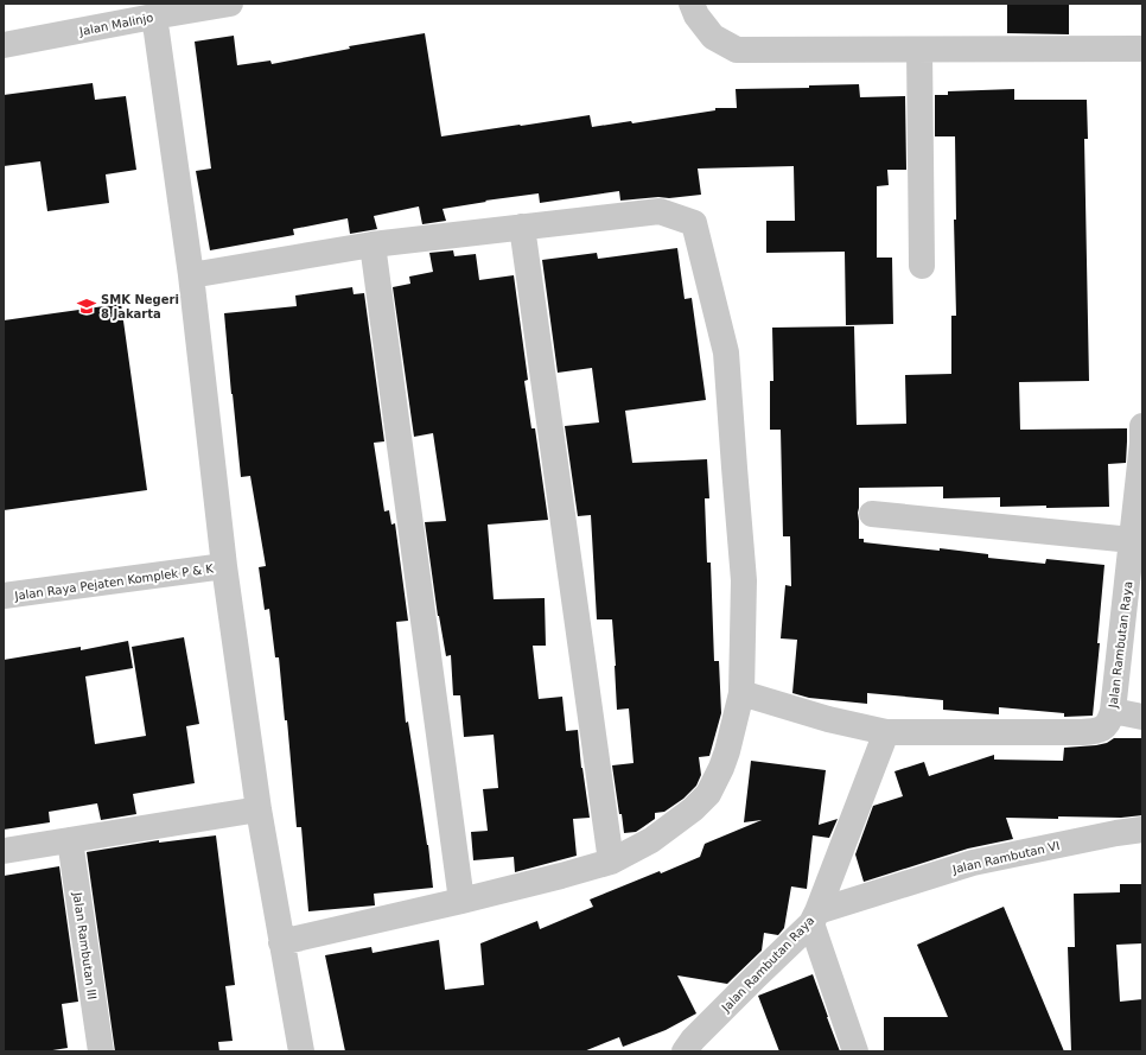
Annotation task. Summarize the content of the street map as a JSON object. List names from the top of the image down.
{
  "streets": {
    "street": [
      "Jalan Malinjo",
      "Jalan Raya Pejaten Komplek P & K",
      "Jalan Rambutan Raya",
      "Jalan Rambutan VI",
      "Jalan Rambutan III"
    ]
  },
  "crossings": [
    ["Jalan Rambutan Raya", "Jalan Rambutan VI"]
  ],
  "places": {
    "school or university": ["SMK Negeri 8 Jakarta"]
  }
}
